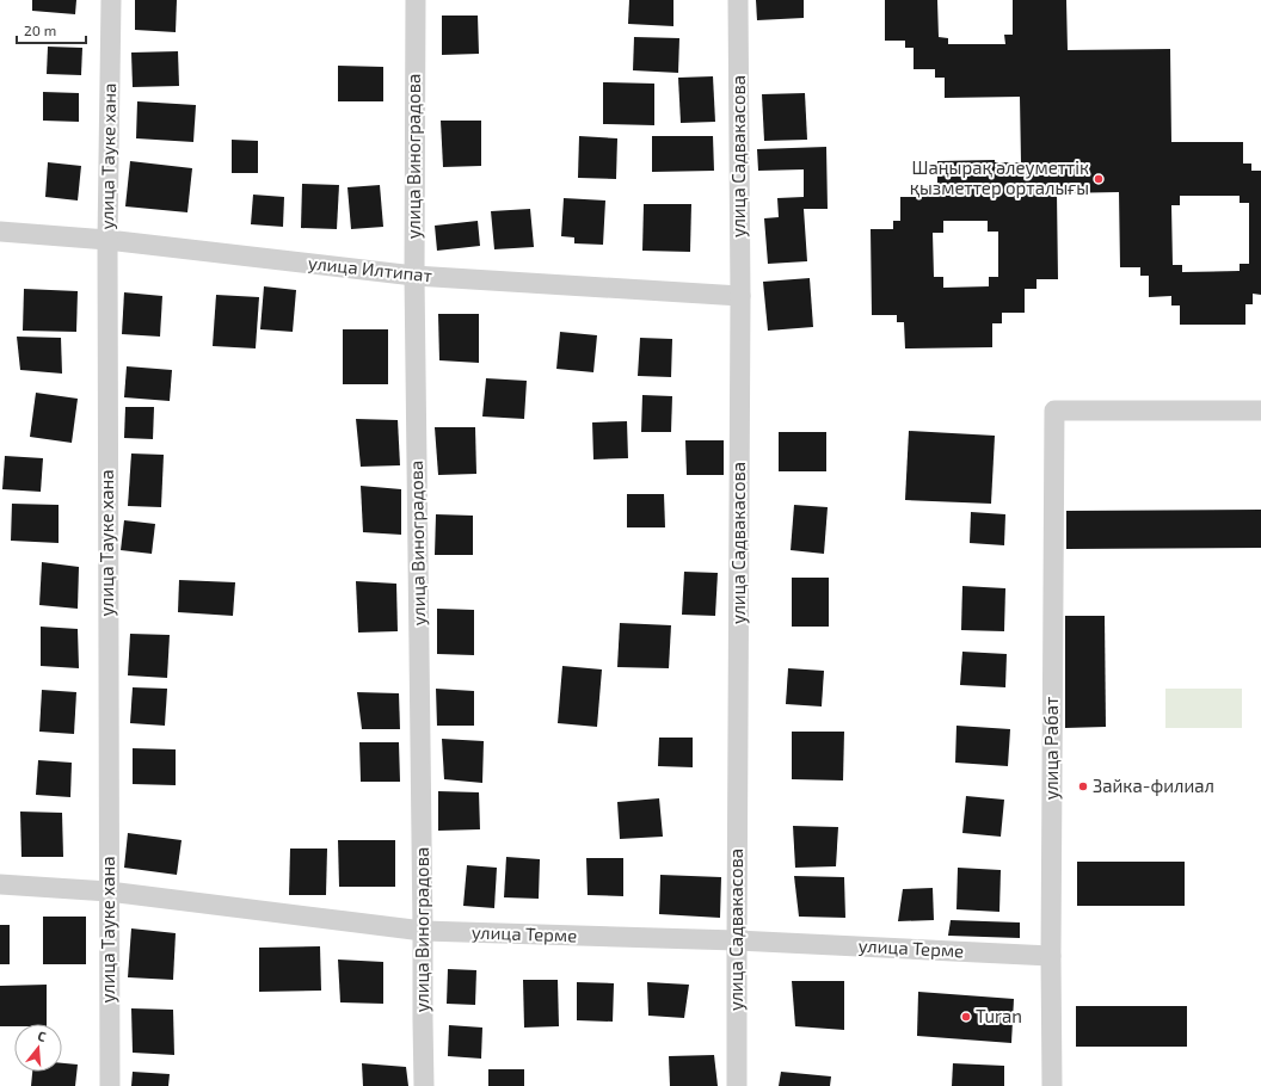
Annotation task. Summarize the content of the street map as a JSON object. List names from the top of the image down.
{
  "streets": {
    "street": [
      "улица Тауке хана",
      "улица Виноградова",
      "улица Садвакасова",
      "улица Илтипат",
      "улица Рабат",
      "улица Терме"
    ]
  },
  "crossings": [
    ["улица Тауке хана", "улица Илтипат"],
    ["улица Тауке хана", "улица Терме"],
    ["улица Виноградова", "улица Илтипат"],
    ["улица Виноградова", "улица Терме"],
    ["улица Садвакасова", "улица Илтипат"],
    ["улица Садвакасова", "улица Терме"],
    ["улица Рабат", "улица Терме"]
  ],
  "places": ["Шаңырақ әлеуметтік қызметтер орталығы", "Зайка-филиал", "Turan"],
  "scale_bar": "20 m",
  "north": "top"
}
